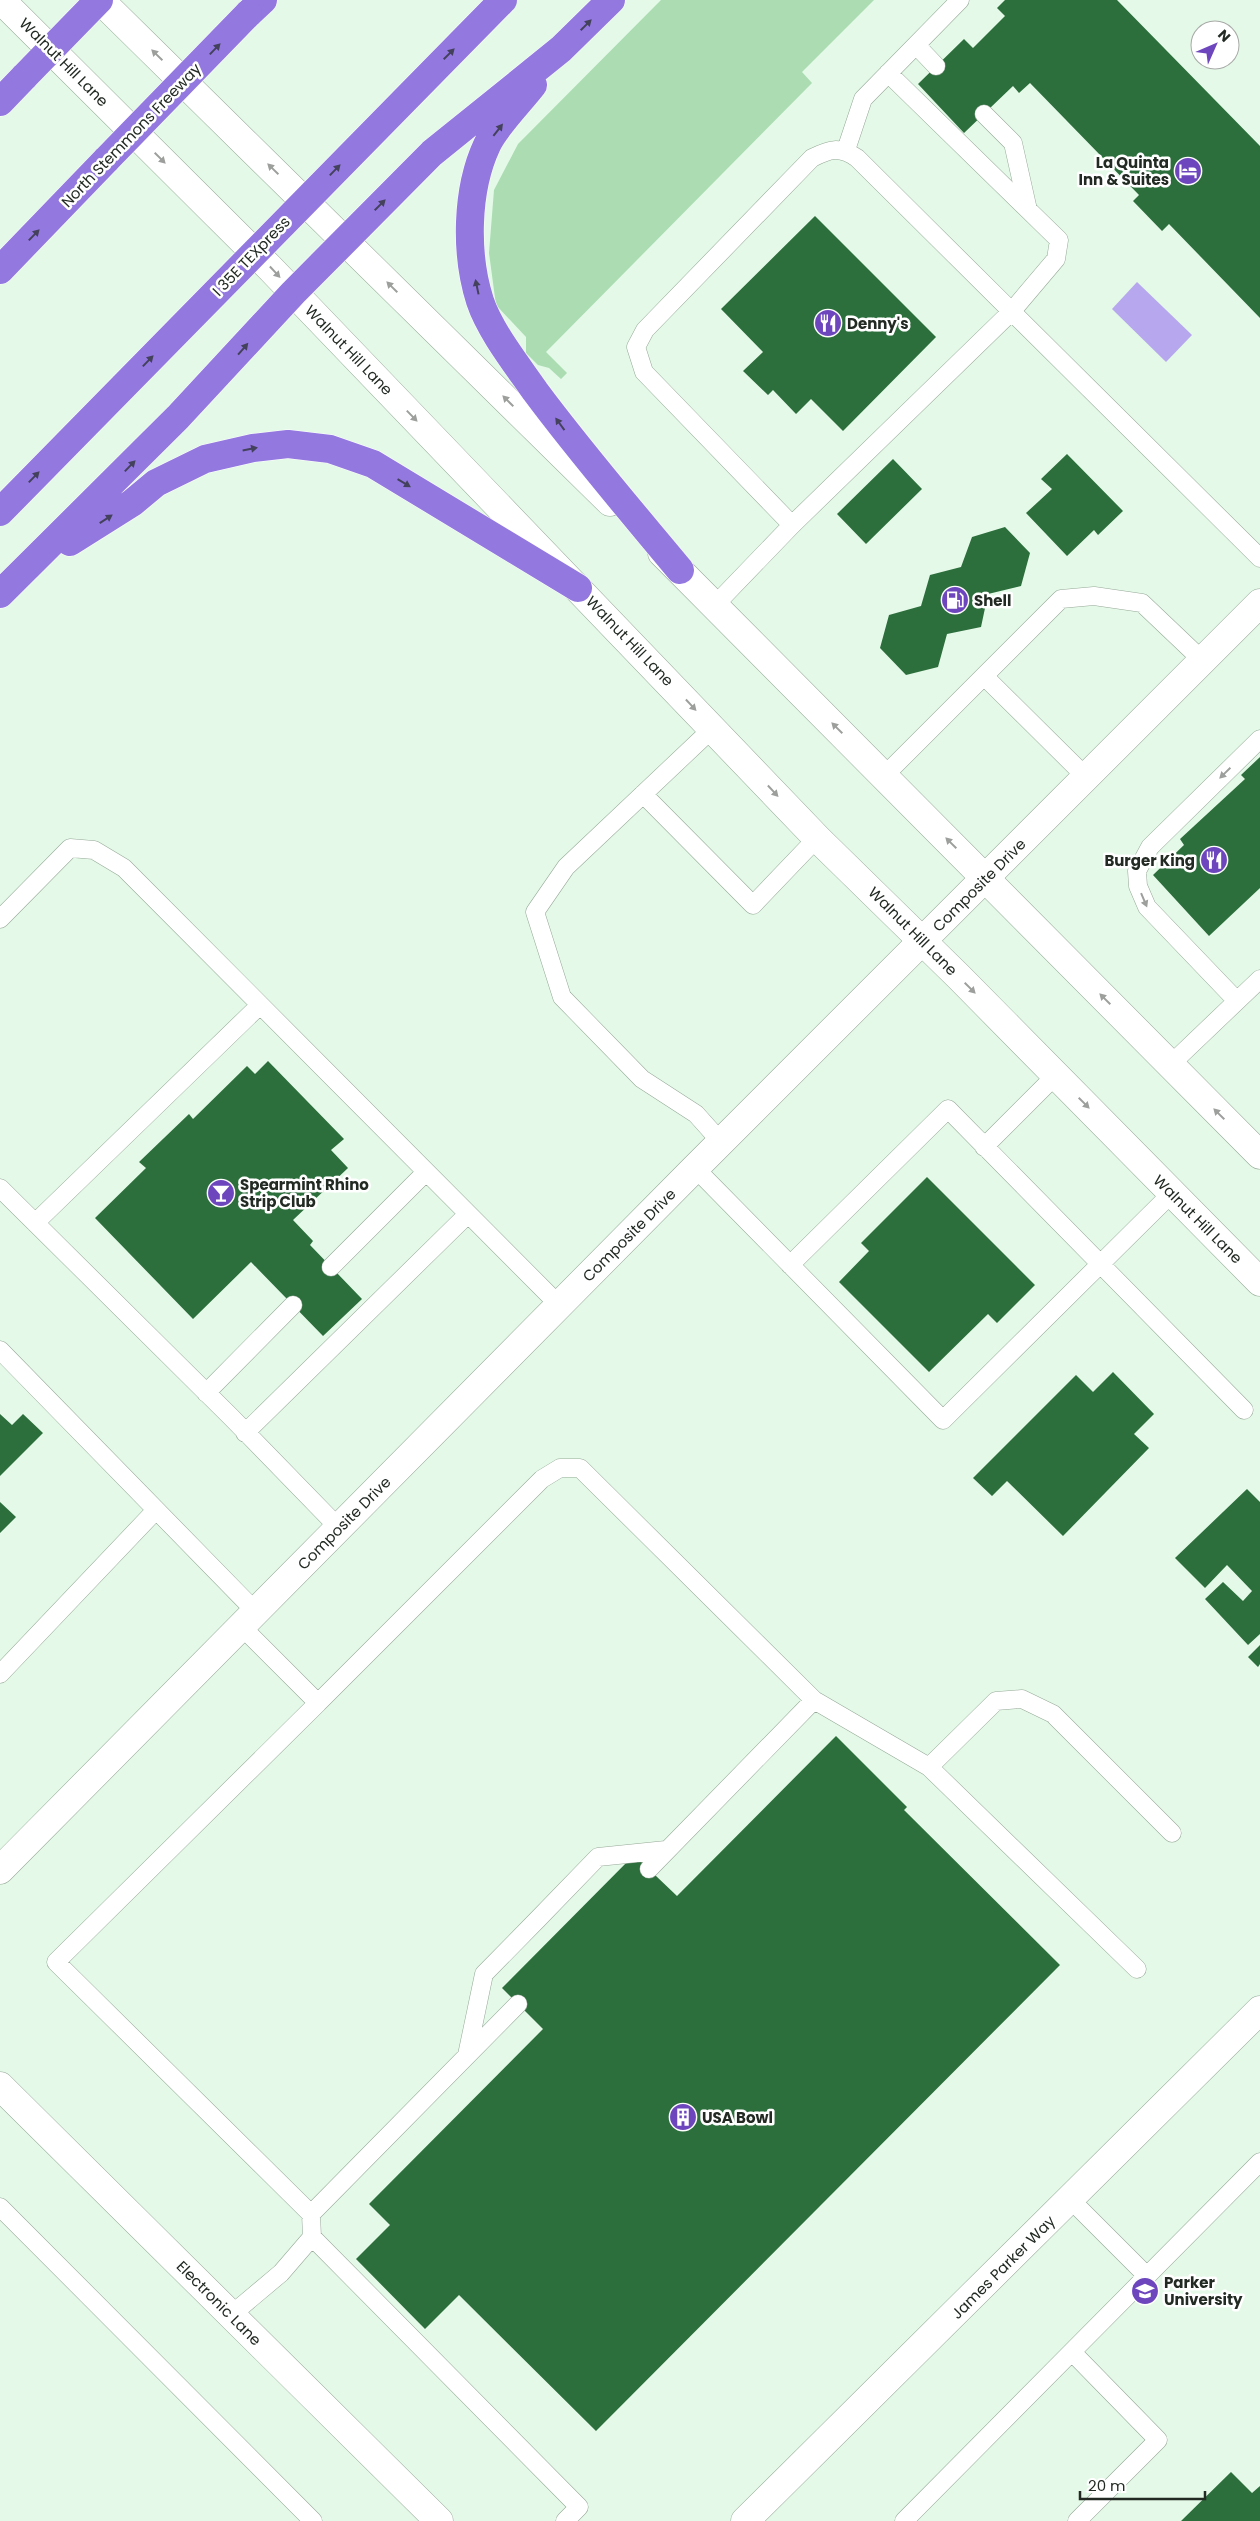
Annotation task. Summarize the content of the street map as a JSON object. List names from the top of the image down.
{
  "streets": {
    "highway": ["North Stemmons Freeway", "I 35E TEXpress"],
    "main road": [
      "Walnut Hill Lane",
      "Composite Drive",
      "James Parker Way",
      "Electronic Lane"
    ]
  },
  "crossings": [
    ["Walnut Hill Lane", "Composite Drive"]
  ],
  "places": {
    "hotel": ["La Quinta Inn & Suites"],
    "restaurant": ["Denny's", "Burger King"],
    "fuel station": ["Shell"],
    "bar": ["Spearmint Rhino Strip Club"],
    "building": ["USA Bowl"],
    "school or university": ["Parker University"]
  },
  "scale_bar": "20 m",
  "north": "top right"
}
